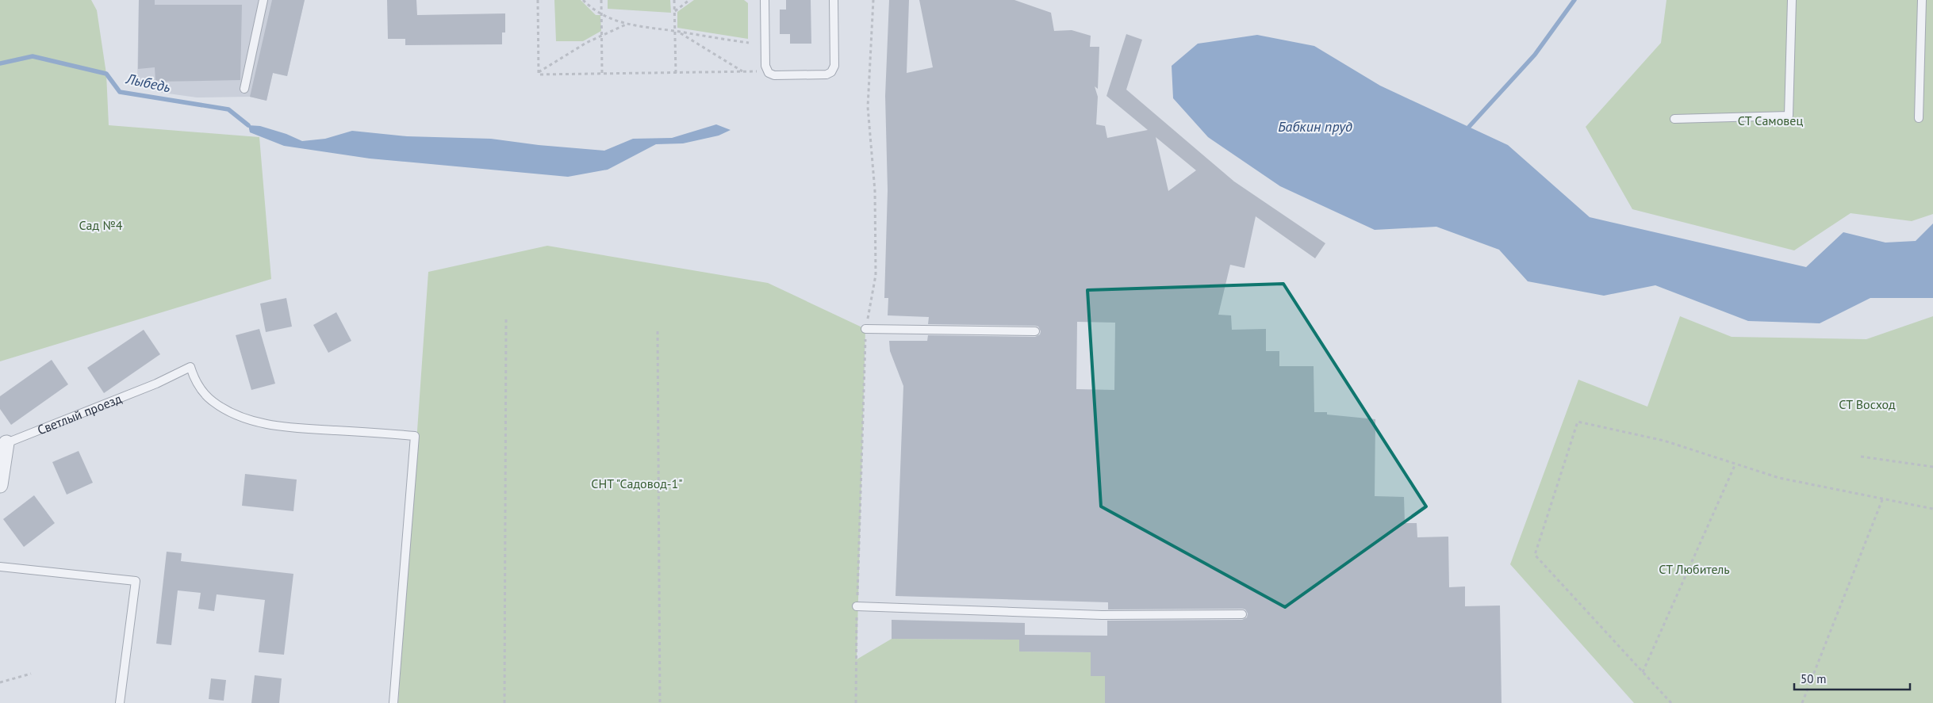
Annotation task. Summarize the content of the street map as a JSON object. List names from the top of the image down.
{
  "streets": {
    "street": ["Светлый проезд"]
  },
  "water": ["Лыбедь", "Бабкин пруд"],
  "parks": [
    "СТ Самовец",
    "Сад №4",
    "СТ Восход",
    "СНТ \"Садовод-1\"",
    "СТ Любитель"
  ],
  "scale_bar": "50 m"
}
